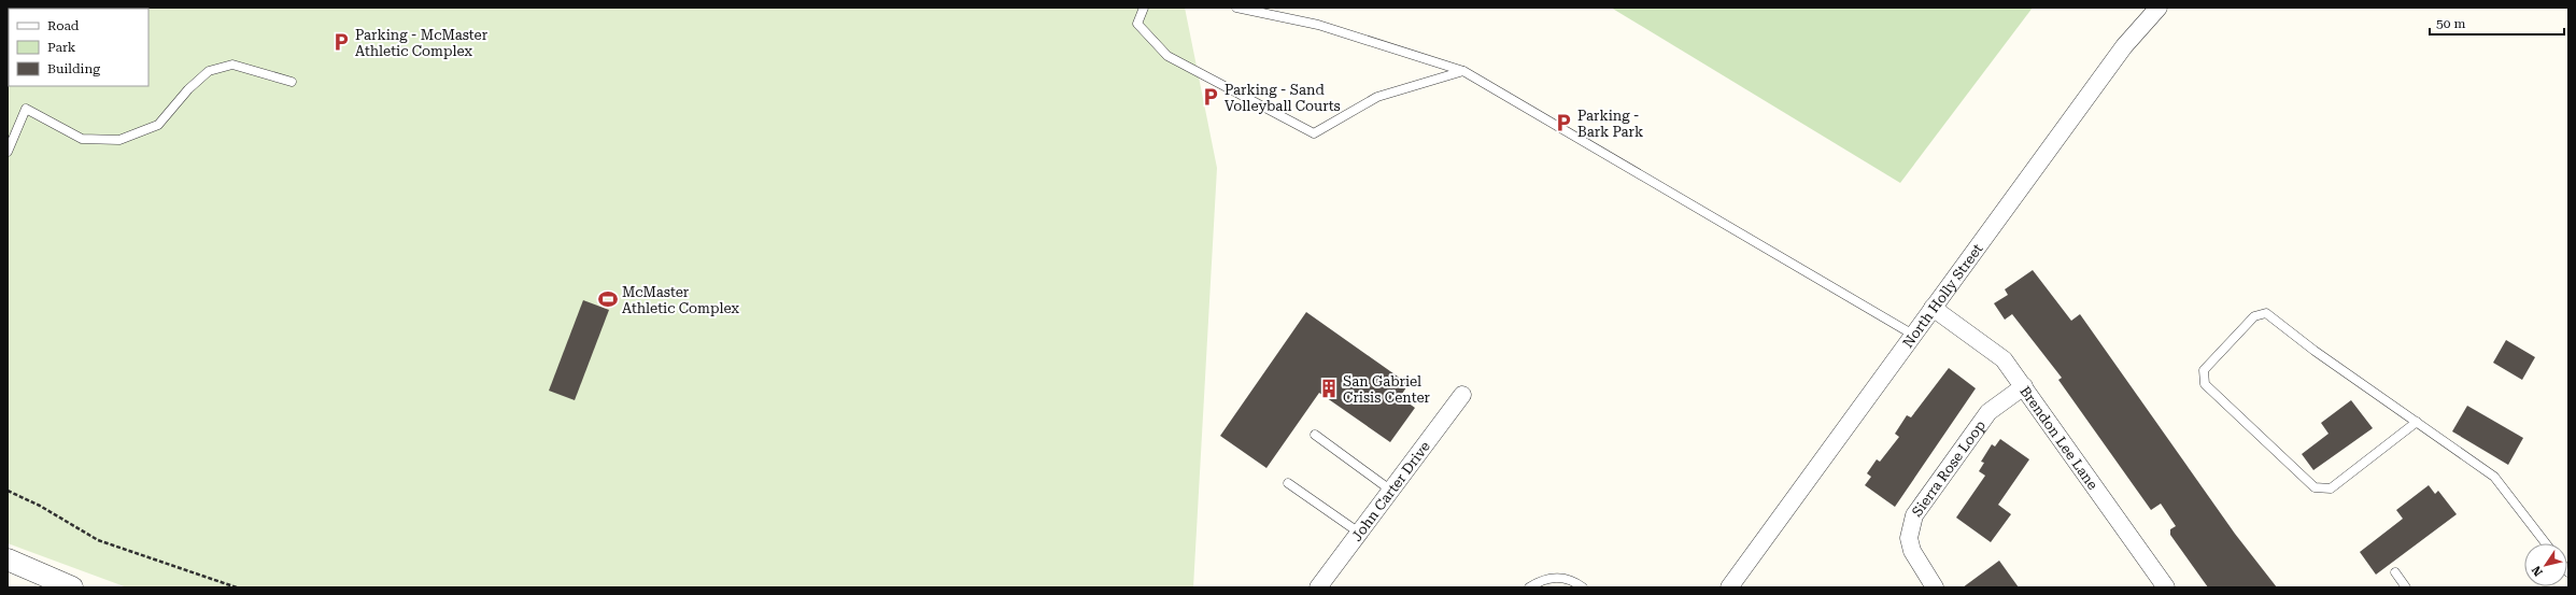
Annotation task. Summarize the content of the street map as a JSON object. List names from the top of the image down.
{
  "streets": {
    "street": [
      "North Holly Street",
      "Brendon Lee Lane",
      "Sierra Rose Loop",
      "John Carter Drive"
    ]
  },
  "crossings": [
    ["North Holly Street", "Brendon Lee Lane"],
    ["Brendon Lee Lane", "Sierra Rose Loop"]
  ],
  "places": {
    "parking": ["Parking - McMaster Athletic Complex", "Parking - Sand Volleyball Courts", "Parking - Bark Park"],
    "sports": ["McMaster Athletic Complex"],
    "building": ["San Gabriel Crisis Center"]
  },
  "legend": ["Road", "Park", "Building"],
  "scale_bar": "50 m",
  "north": "bottom left"
}
